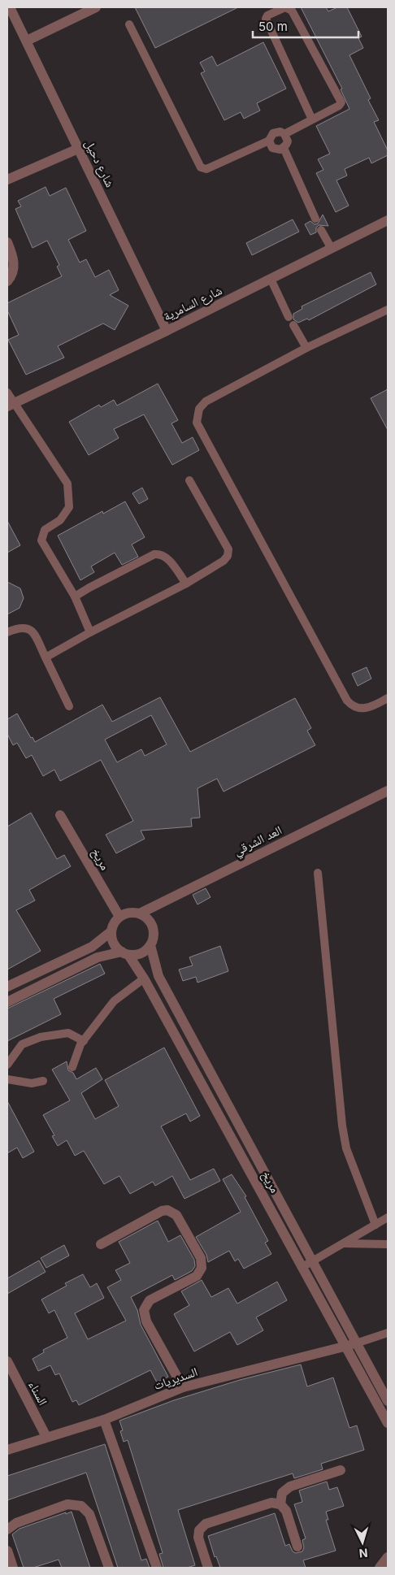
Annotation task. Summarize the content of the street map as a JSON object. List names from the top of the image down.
{
  "streets": {
    "street": [
      "شارع دحيل",
      "شارع السامرية",
      "العد الشرقي",
      "مريخ",
      "السديريات",
      "السناء"
    ]
  },
  "crossings": [
    ["شارع دحيل", "شارع السامرية"],
    ["العد الشرقي", "مريخ"],
    ["مريخ", "السديريات"],
    ["السديريات", "السناء"]
  ],
  "scale_bar": "50 m",
  "north": "bottom"
}
